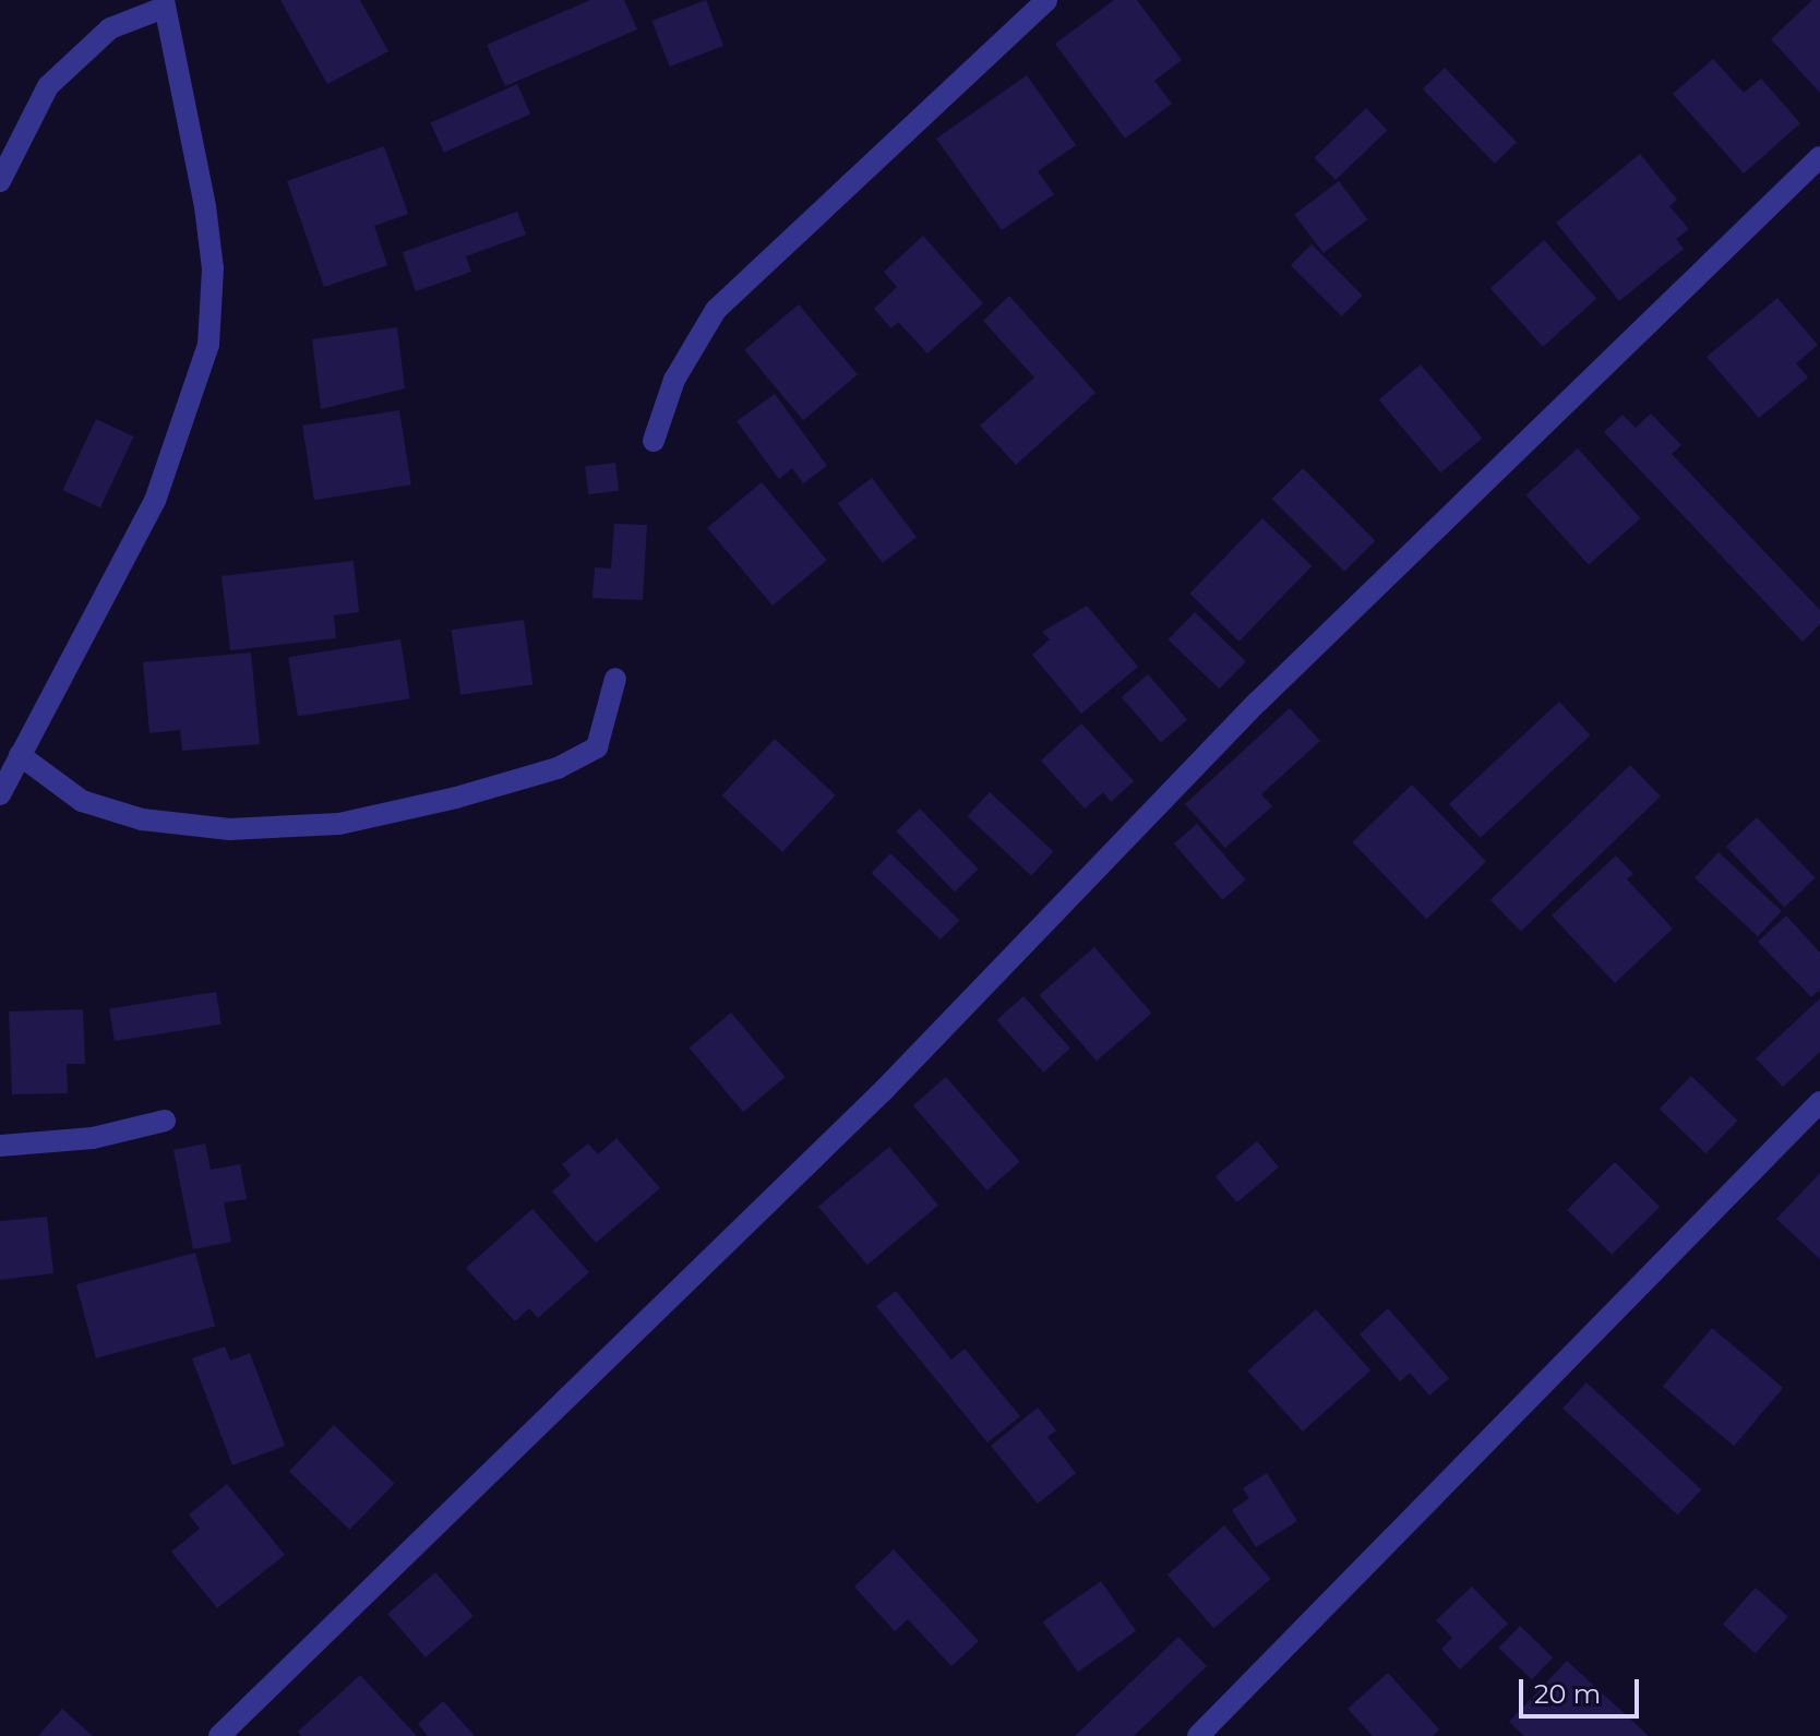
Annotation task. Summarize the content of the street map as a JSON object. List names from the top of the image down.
{
  "scale_bar": "20 m"
}
